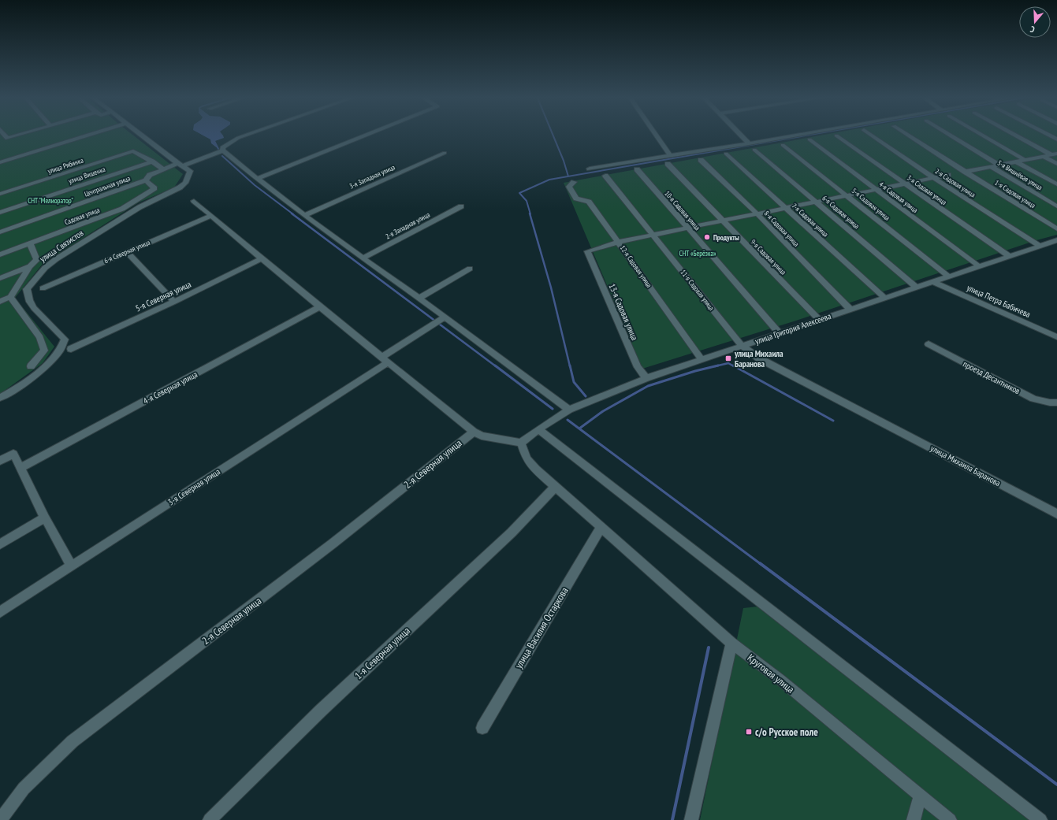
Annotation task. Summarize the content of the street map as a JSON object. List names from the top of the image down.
{
  "streets": {
    "street": [
      "улица Рябинка",
      "улица Вишенка",
      "5-я Вишнёвая улица",
      "3-я Западная улица",
      "2-я Садовая улица",
      "Центральная улица",
      "3-я Садовая улица",
      "1-я Садовая улица",
      "4-я Садовая улица",
      "5-я Садовая улица",
      "10-я Садовая улица",
      "6-я Садовая улица",
      "Садовая улица",
      "7-я Садовая улица",
      "2-я Западная улица",
      "8-я Садовая улица",
      "улица Связистов",
      "6-я Северная улица",
      "9-я Садовая улица",
      "12-я Садовая улица",
      "11-я Садовая улица",
      "5-я Северная улица",
      "улица Петра Бабичева",
      "13-я Садовая улица",
      "улица Григория Алексеева",
      "проезд Десантников",
      "4-я Северная улица",
      "2-я Северная улица",
      "улица Михаила Баранова",
      "3-я Северная улица",
      "улица Василия Остаркова",
      "1-я Северная улица",
      "Круговая улица"
    ]
  },
  "crossings": [
    ["улица Рябинка", "улица Вишенка"],
    ["2-я Садовая улица", "улица Григория Алексеева"],
    ["Центральная улица", "Садовая улица"],
    ["3-я Садовая улица", "улица Григория Алексеева"],
    ["4-я Садовая улица", "улица Григория Алексеева"],
    ["5-я Садовая улица", "улица Григория Алексеева"],
    ["10-я Садовая улица", "улица Григория Алексеева"],
    ["6-я Садовая улица", "улица Григория Алексеева"],
    ["7-я Садовая улица", "улица Григория Алексеева"],
    ["8-я Садовая улица", "улица Григория Алексеева"],
    ["9-я Садовая улица", "улица Григория Алексеева"],
    ["12-я Садовая улица", "13-я Садовая улица"],
    ["12-я Садовая улица", "улица Григория Алексеева"],
    ["11-я Садовая улица", "улица Григория Алексеева"],
    ["11-я Садовая улица", "улица Михаила Баранова"],
    ["улица Петра Бабичева", "улица Григория Алексеева"],
    ["13-я Садовая улица", "улица Григория Алексеева"],
    ["улица Григория Алексеева", "улица Михаила Баранова"],
    ["улица Григория Алексеева", "Круговая улица"],
    ["улица Василия Остаркова", "Круговая улица"],
    ["1-я Северная улица", "Круговая улица"]
  ],
  "parks": ["СНТ \"Мелиоратор\"", "СНТ «Берёзка»"],
  "places": {
    "other": ["Продукты"],
    "transit": ["улица Михаила Баранова", "с/о Русское поле"]
  },
  "north": "bottom"
}
